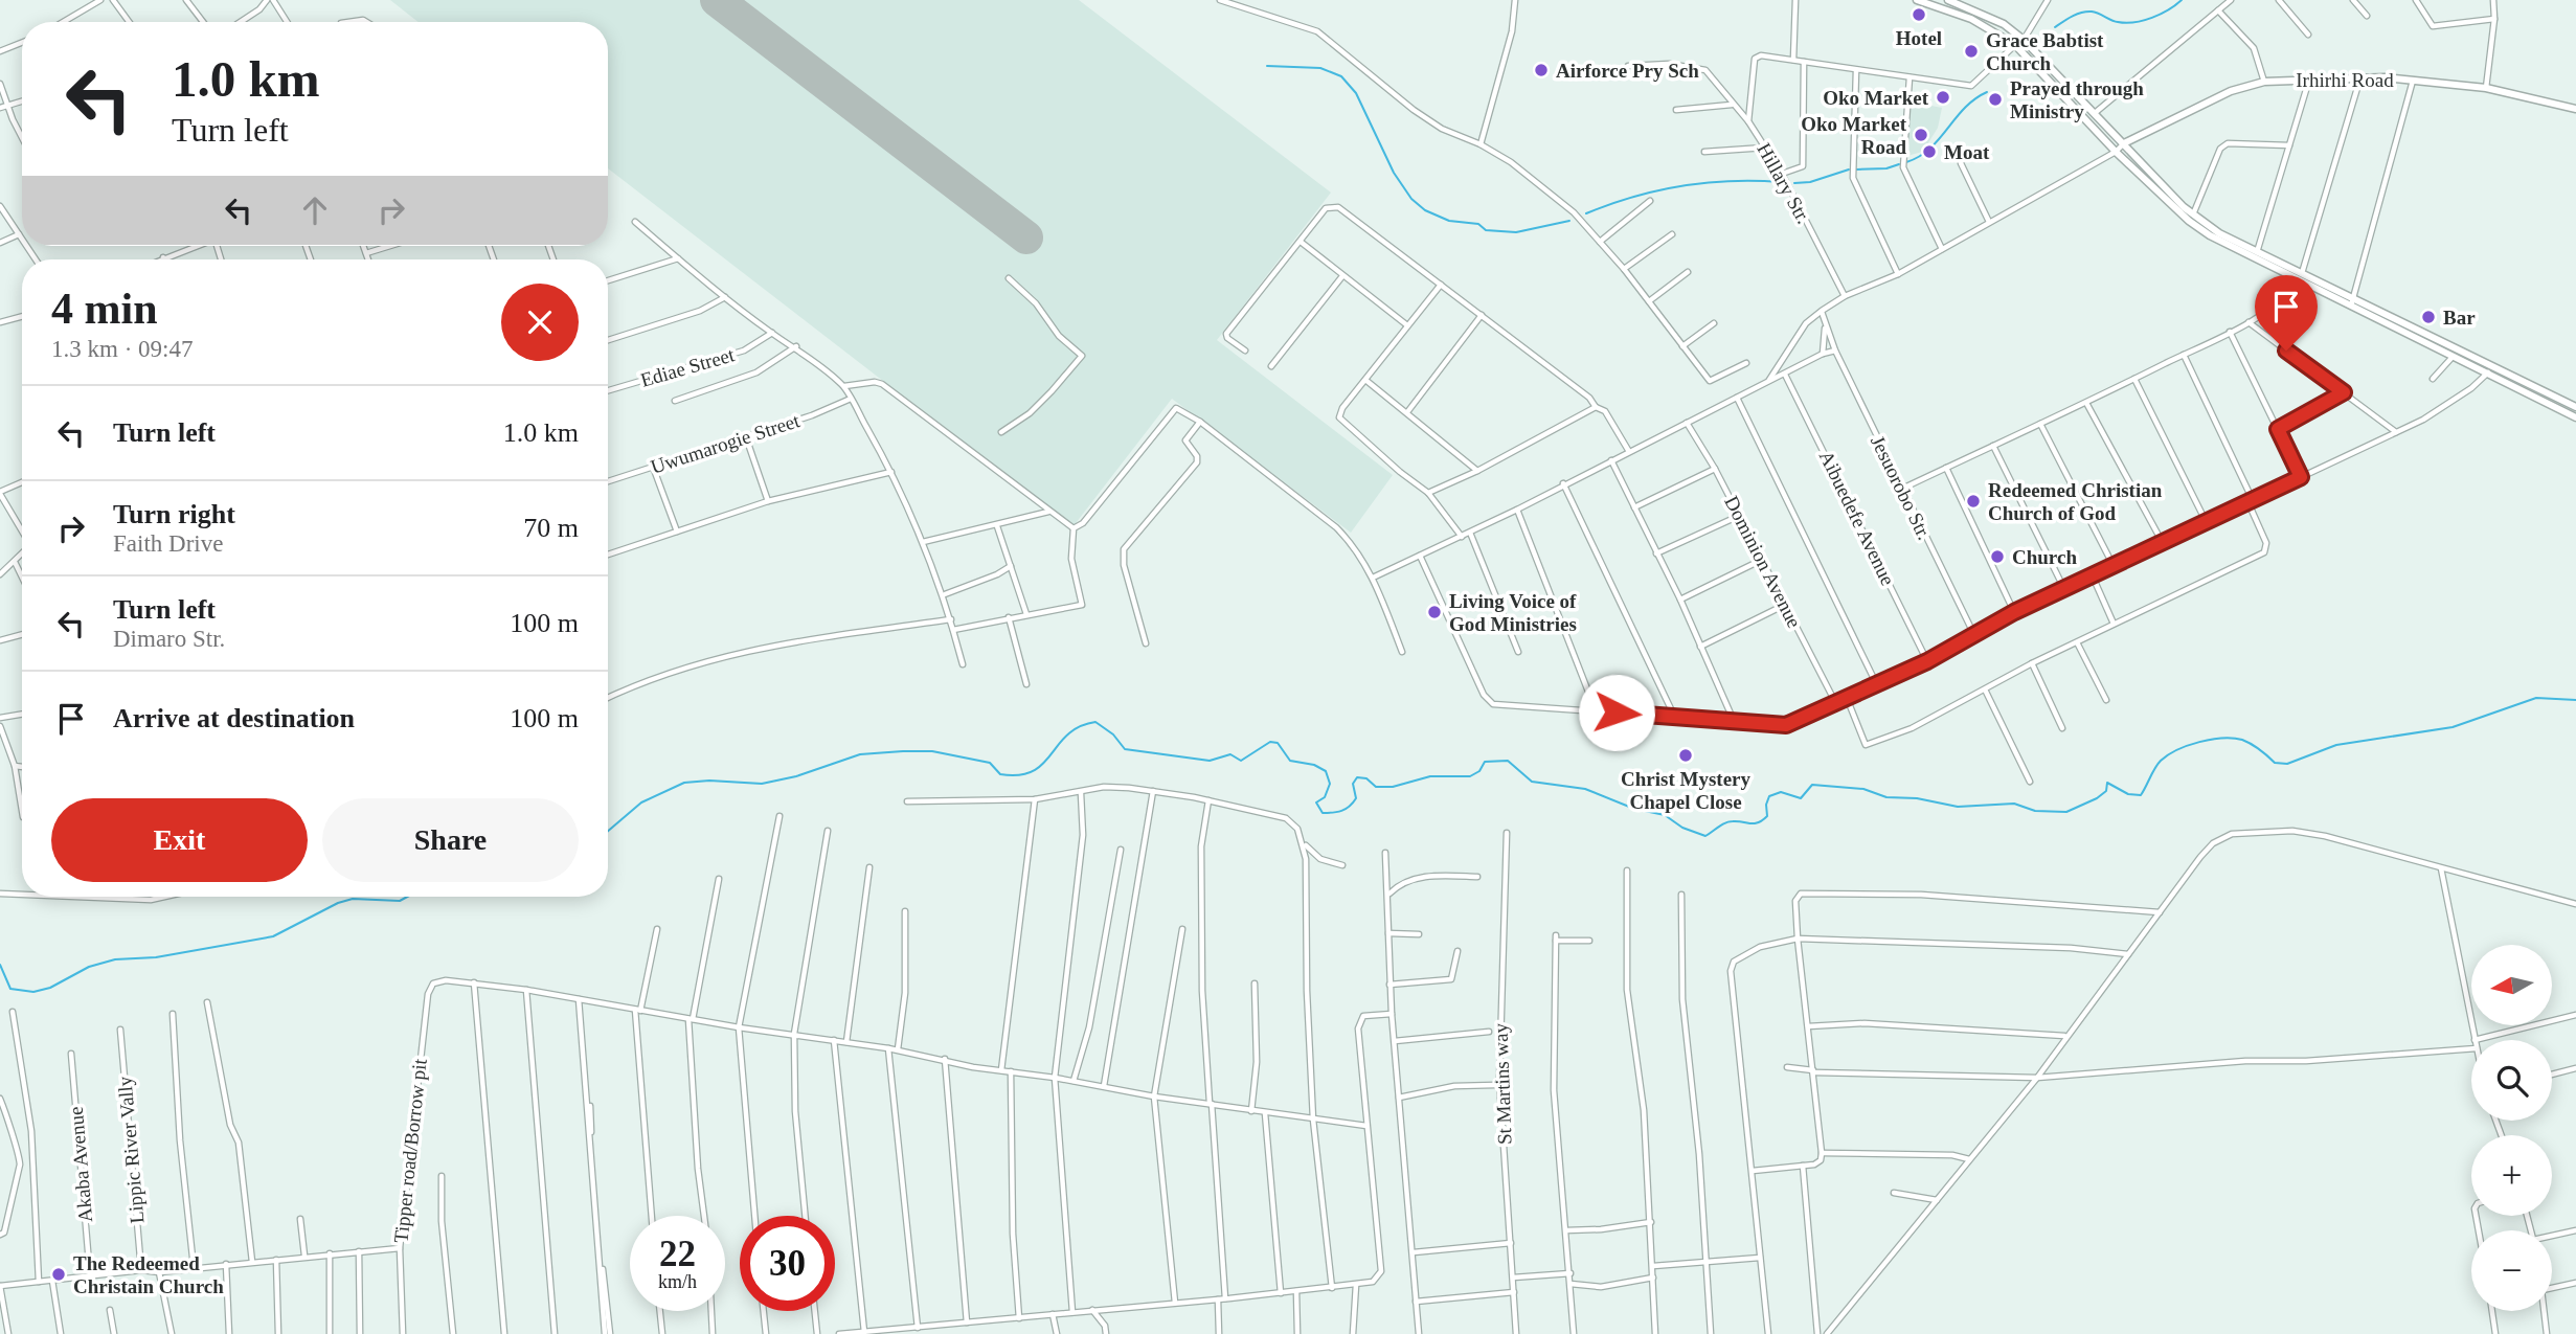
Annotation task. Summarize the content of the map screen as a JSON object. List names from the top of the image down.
{
  "streets": {
    "main road": ["Irhirhi Road"],
    "street": [
      "Hillary Str.",
      "Ediae Street",
      "Uwumarogie Street",
      "Jesuorobo Str.",
      "Aibuedefe Avenue",
      "Dominion Avenue",
      "St Martins way",
      "Lippic River Vally",
      "Tipper road/Borrow pit",
      "Akaba Avenue"
    ]
  },
  "places": [
    "Hotel",
    "Grace Babtist Church",
    "Airforce Pry Sch",
    "Oko Market",
    "Prayed through Ministry",
    "Oko Market Road",
    "Moat",
    "Bar",
    "Redeemed Christian Church of God",
    "Church",
    "Living Voice of God Ministries",
    "Christ Mystery Chapel Close",
    "The Redeemed Christain Church"
  ],
  "north": "left",
  "page": {
    "turn": ["1.0 km", "Turn left"],
    "heading": ["4 min", "1.3 km · 09:47"],
    "list": [
      {
        "name": "Turn left",
        "value": "1.0 km"
      },
      {
        "name": "Turn right",
        "note": "Faith Drive",
        "value": "70 m"
      },
      {
        "name": "Turn left",
        "note": "Dimaro Str.",
        "value": "100 m"
      },
      {
        "name": "Arrive at destination",
        "value": "100 m"
      }
    ],
    "buttons": ["Exit", "Share"],
    "map_buttons": ["+", "−"],
    "speed": "22 km/h",
    "limit": "30"
  }
}
